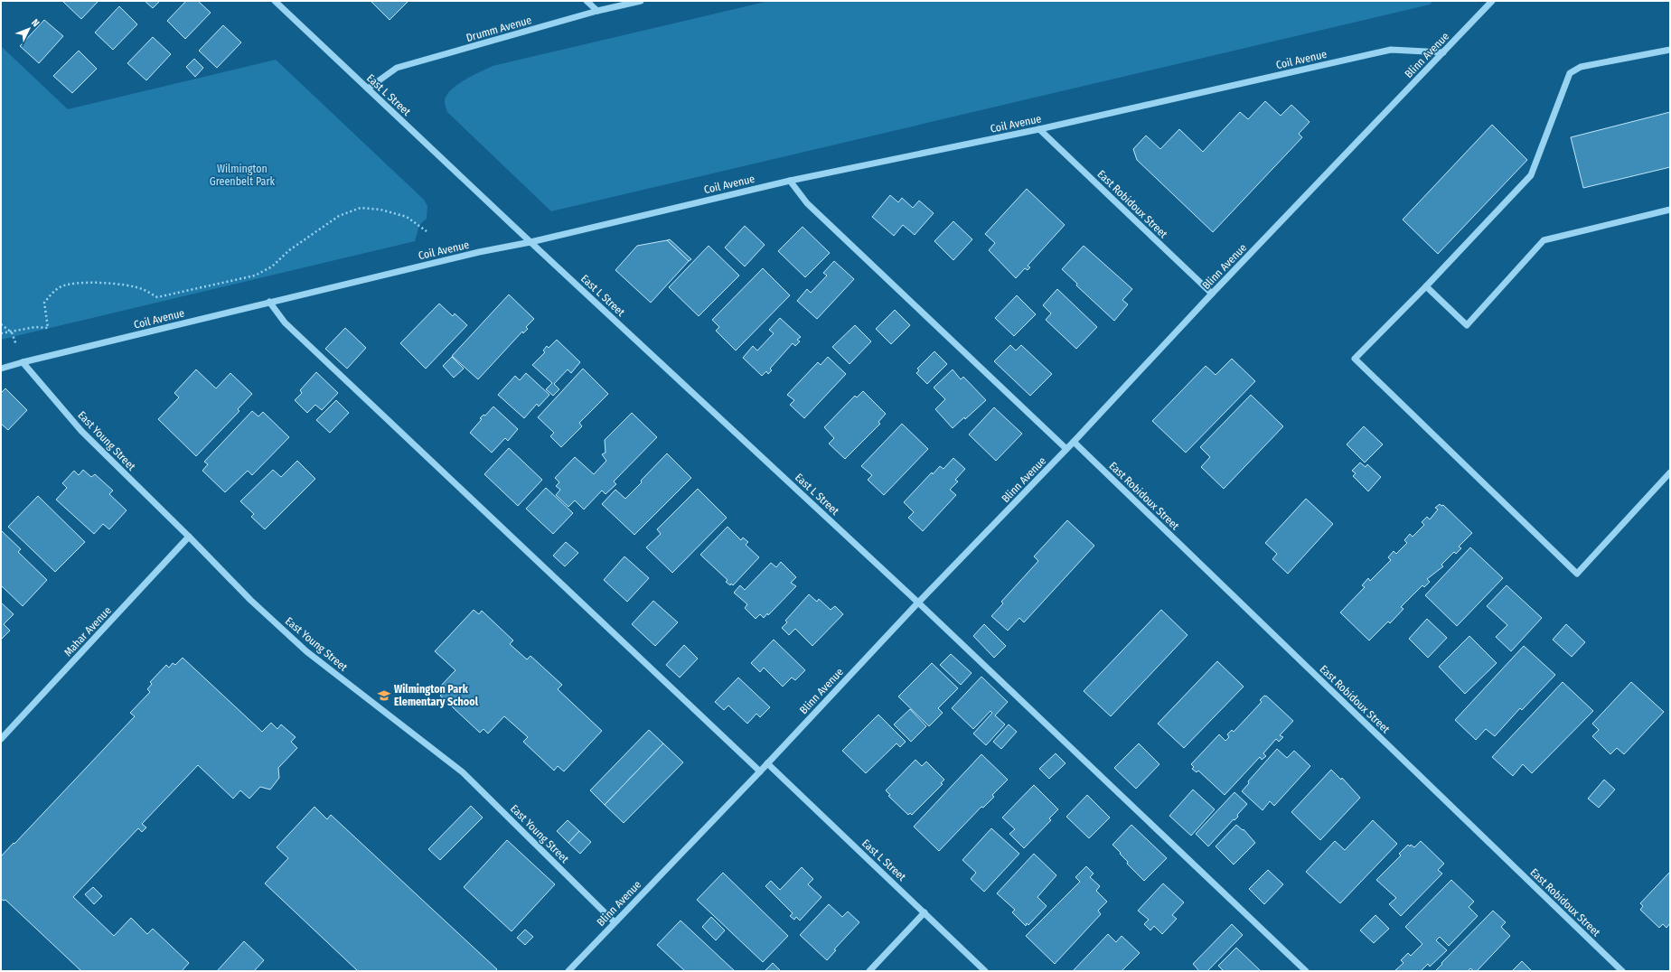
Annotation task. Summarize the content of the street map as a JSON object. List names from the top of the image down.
{
  "streets": {
    "street": [
      "Drumm Avenue",
      "Blinn Avenue",
      "Coil Avenue",
      "East L Street",
      "East Robidoux Street",
      "East Young Street",
      "Mahar Avenue"
    ]
  },
  "crossings": [
    ["Drumm Avenue", "East L Street"],
    ["Blinn Avenue", "Coil Avenue"],
    ["Blinn Avenue", "East L Street"],
    ["Blinn Avenue", "East Robidoux Street"],
    ["Blinn Avenue", "East Young Street"],
    ["Coil Avenue", "East L Street"],
    ["Coil Avenue", "East Robidoux Street"],
    ["Coil Avenue", "East Young Street"],
    ["East Young Street", "Mahar Avenue"]
  ],
  "parks": ["Wilmington Greenbelt Park"],
  "places": {
    "school or university": ["Wilmington Park Elementary School"]
  },
  "north": "top right"
}
